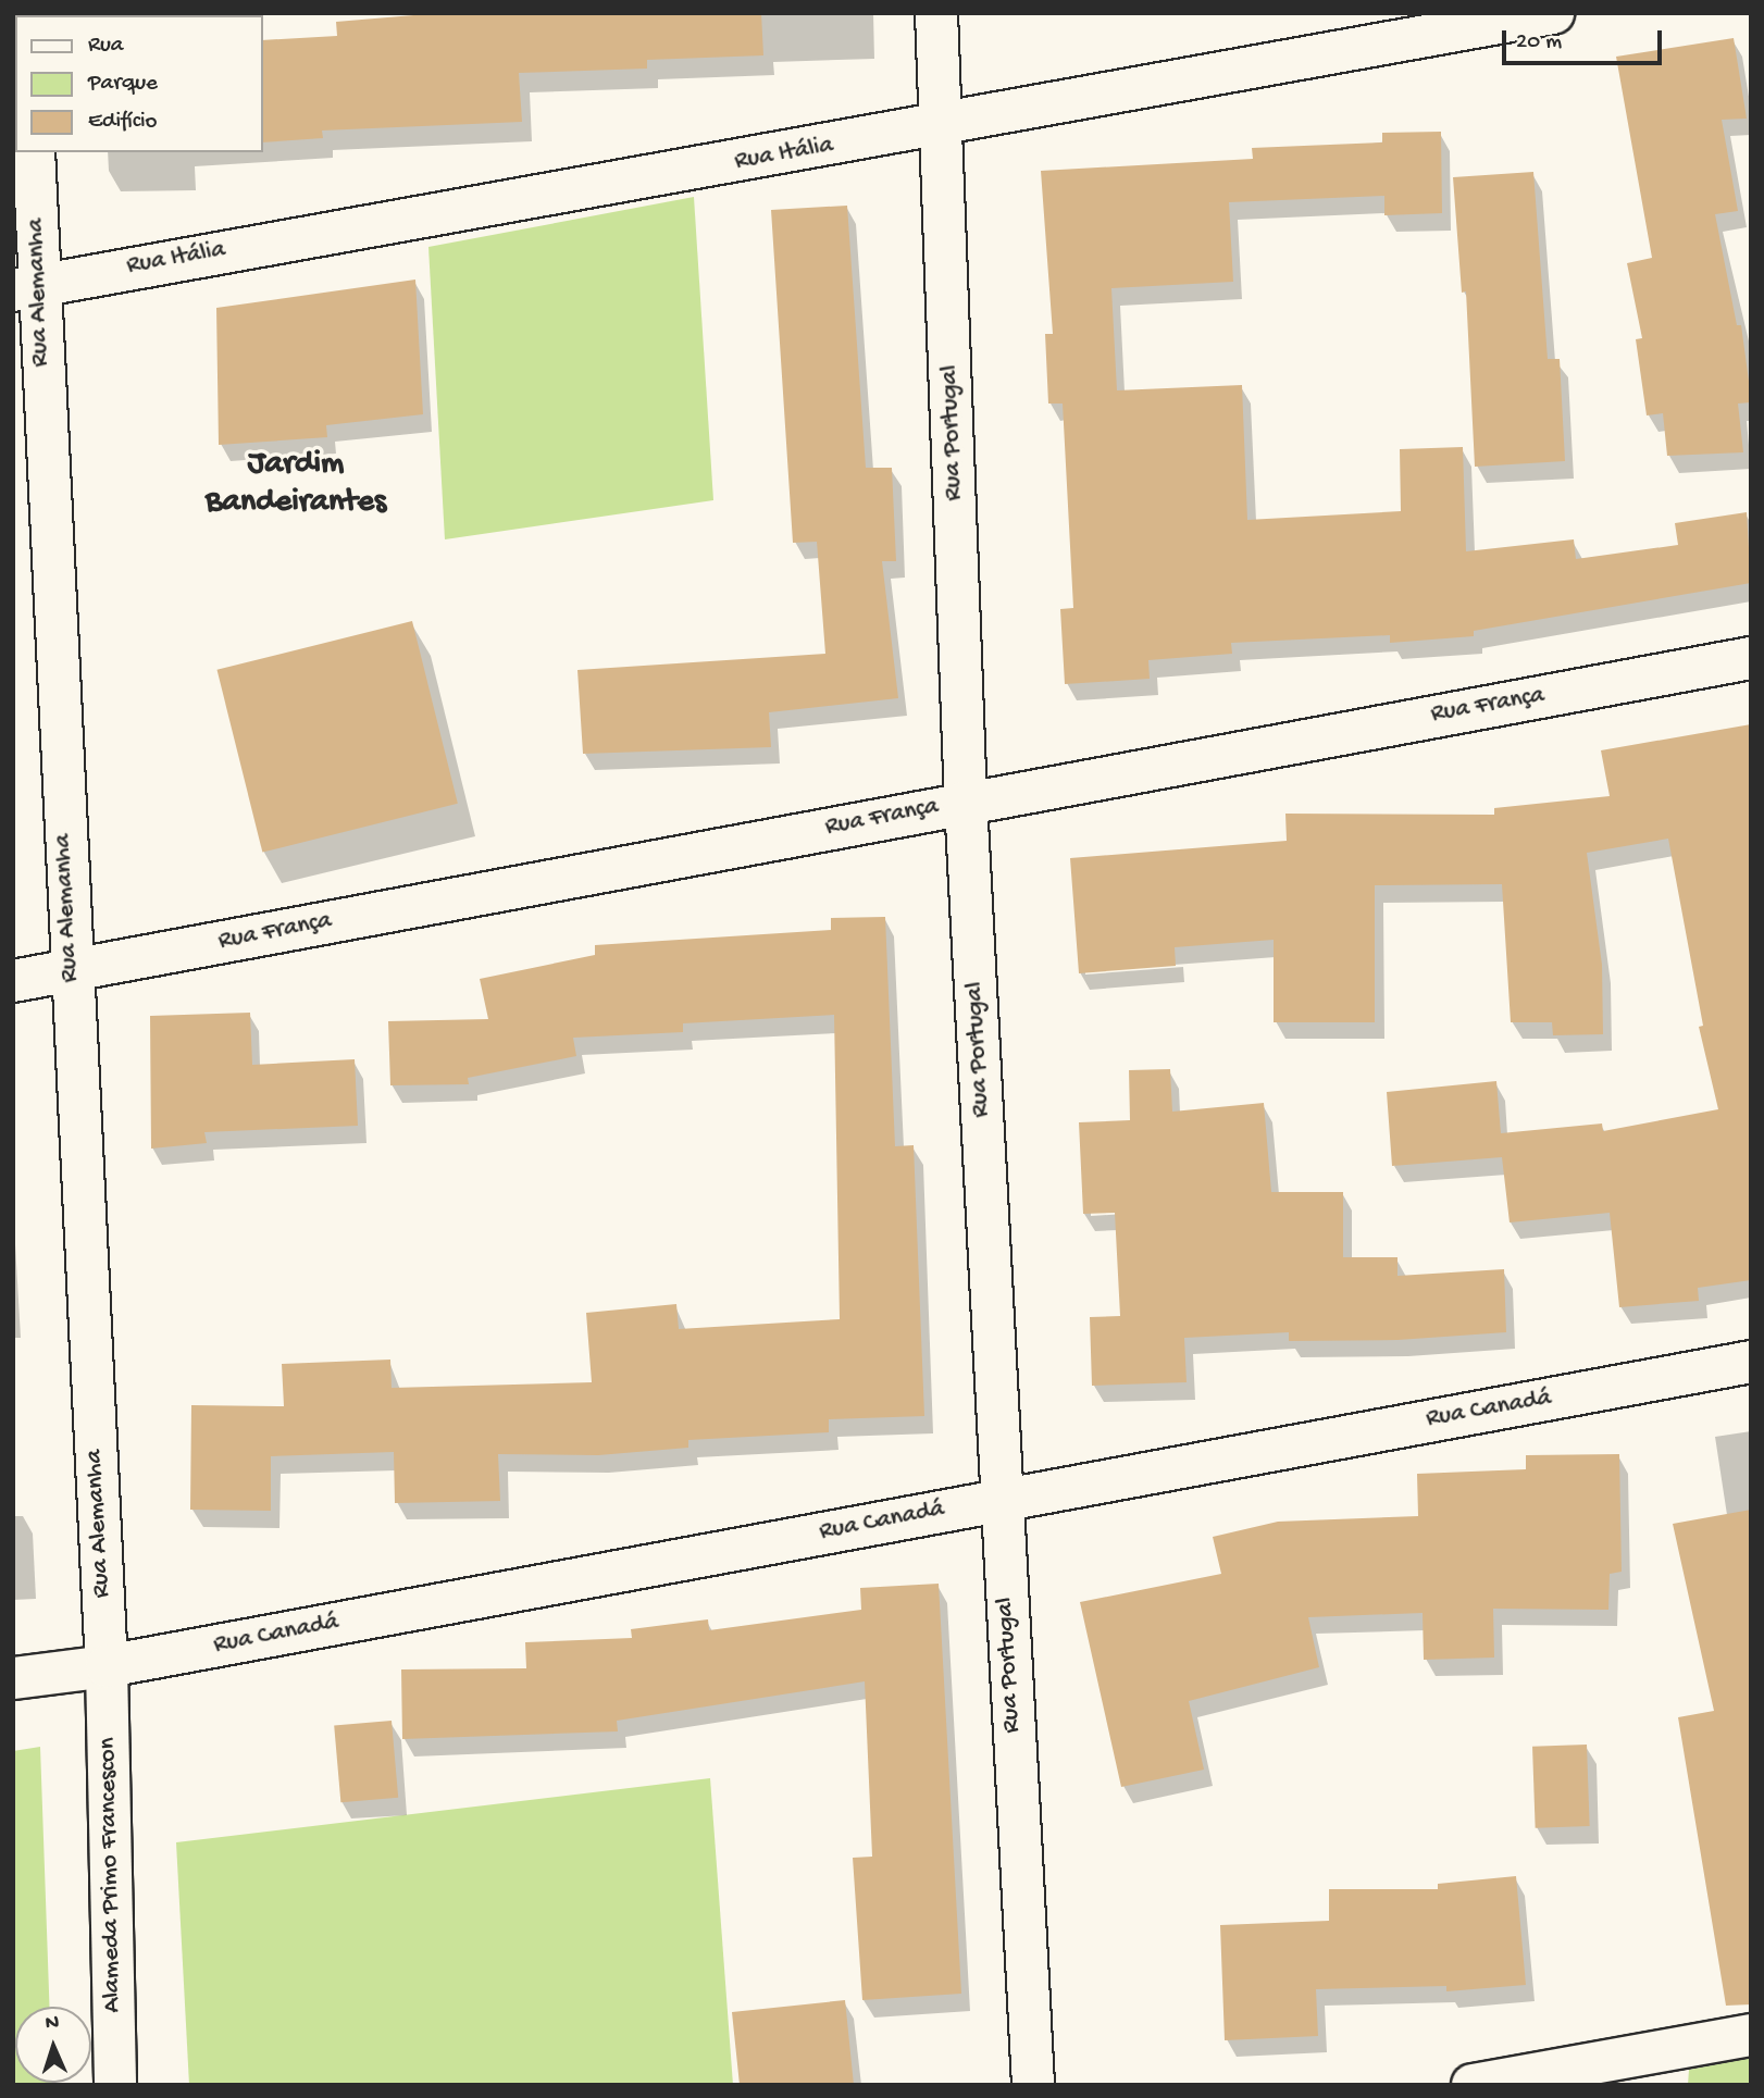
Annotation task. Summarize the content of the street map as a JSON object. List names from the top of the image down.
{
  "streets": {
    "street": [
      "Rua Itália",
      "Rua Alemanha",
      "Rua Portugal",
      "Rua França",
      "Rua Canadá",
      "Alameda Primo Francescon"
    ]
  },
  "crossings": [
    ["Rua Itália", "Rua Alemanha"],
    ["Rua Itália", "Rua Portugal"],
    ["Rua Alemanha", "Rua França"],
    ["Rua Alemanha", "Rua Canadá"],
    ["Rua Alemanha", "Alameda Primo Francescon"],
    ["Rua Portugal", "Rua França"],
    ["Rua Portugal", "Rua Canadá"],
    ["Rua Canadá", "Alameda Primo Francescon"]
  ],
  "districts": ["Jardim Bandeirantes"],
  "legend": ["Rua", "Parque", "Edifício"],
  "scale_bar": "20 m",
  "north": "top"
}
